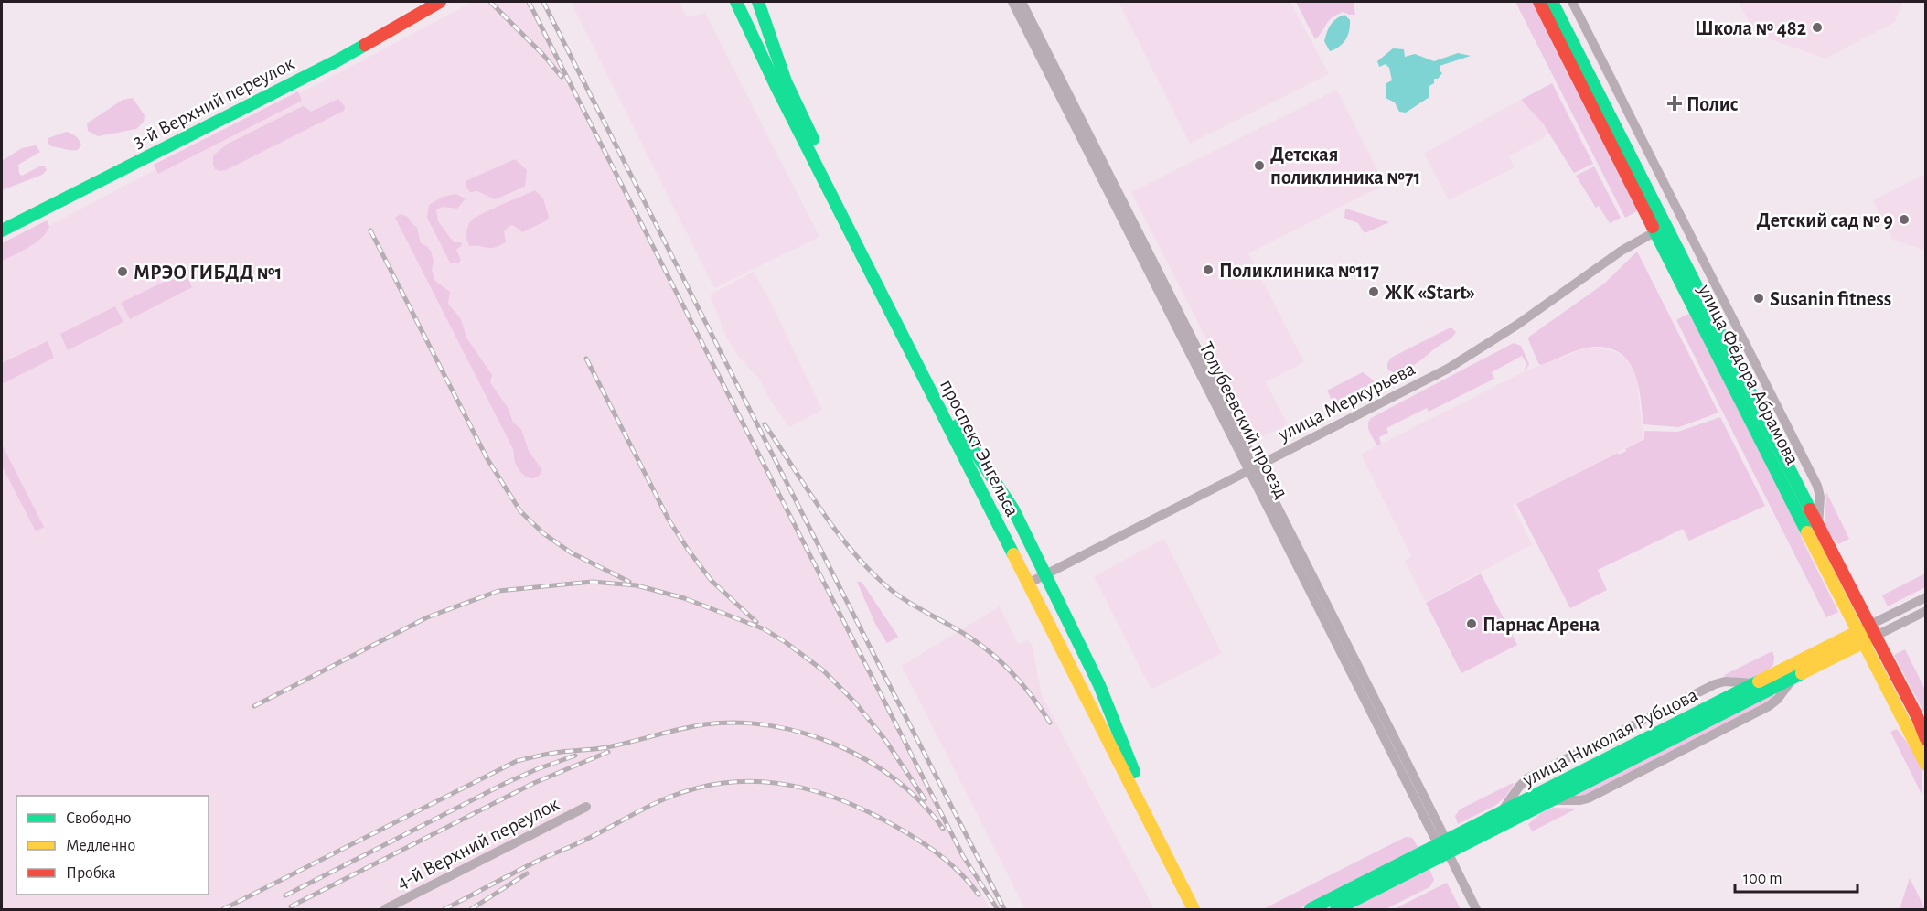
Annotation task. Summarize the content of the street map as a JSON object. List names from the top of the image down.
{
  "streets": {
    "street": [
      "3-й Верхний переулок",
      "улица Фёдора Абрамова",
      "улица Меркурьева",
      "Толубеевский проезд",
      "проспект Энгельса",
      "улица Николая Рубцова",
      "4-й Верхний переулок"
    ]
  },
  "crossings": [
    ["улица Фёдора Абрамова", "улица Меркурьева"],
    ["улица Фёдора Абрамова", "улица Николая Рубцова"],
    ["улица Меркурьева", "Толубеевский проезд"],
    ["улица Меркурьева", "проспект Энгельса"],
    ["Толубеевский проезд", "улица Николая Рубцова"]
  ],
  "places": {
    "other": [
      "Школа № 482",
      "Детская поликлиника №71",
      "Детский сад № 9",
      "Поликлиника №117",
      "МРЭО ГИБДД №1",
      "ЖК «Start»",
      "Susanin fitness",
      "Парнас Арена"
    ],
    "health": ["Полис"]
  },
  "legend": ["Свободно", "Медленно", "Пробка"],
  "scale_bar": "100 m"
}
